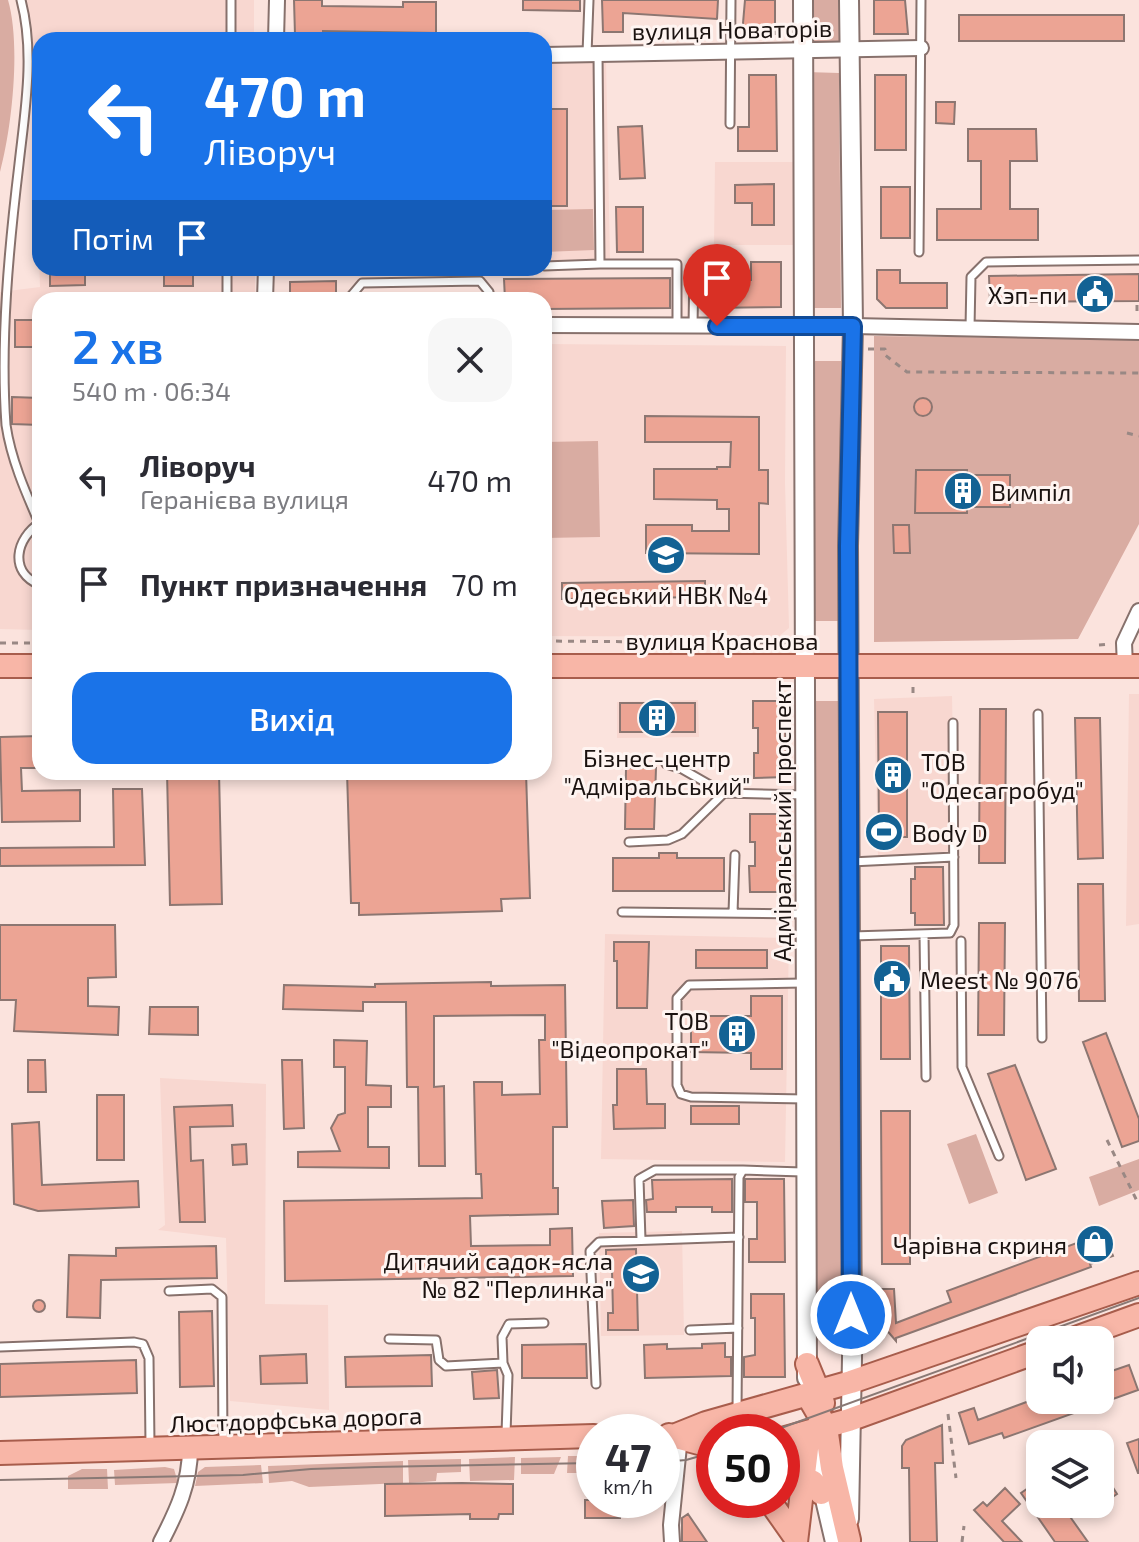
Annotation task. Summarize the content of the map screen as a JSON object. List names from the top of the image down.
{
  "streets": {
    "main road": ["вулиця Краснова", "Адміральський проспект", "Люстдорфська дорога"],
    "street": ["вулиця Новаторів"]
  },
  "crossings": [
    ["вулиця Новаторів", "Адміральський проспект"],
    ["вулиця Краснова", "Адміральський проспект"]
  ],
  "places": {
    "public building": ["Хэп-пи", "Meest № 9076"],
    "building": [
      "Вимпіл",
      "Бізнес-центр \"Адміральський\"",
      "ТОВ \"Одесагробуд\"",
      "ТОВ \"Відеопрокат\""
    ],
    "school or university": ["Одеський НВК №4", "Дитячий садок-ясла № 82 \"Перлинка\""],
    "sports": ["Body D"],
    "shop": ["Чарівна скриня"]
  },
  "page": {
    "turn": ["470 m", "Ліворуч"],
    "then": "Потім",
    "heading": ["2 хв", "540 m · 06:34"],
    "list": [
      {
        "name": "Ліворуч",
        "note": "Геранієва вулиця",
        "value": "470 m"
      },
      {
        "name": "Пункт призначення",
        "value": "70 m"
      }
    ],
    "buttons": "Вихід",
    "speed": "47 km/h",
    "limit": "50"
  }
}
